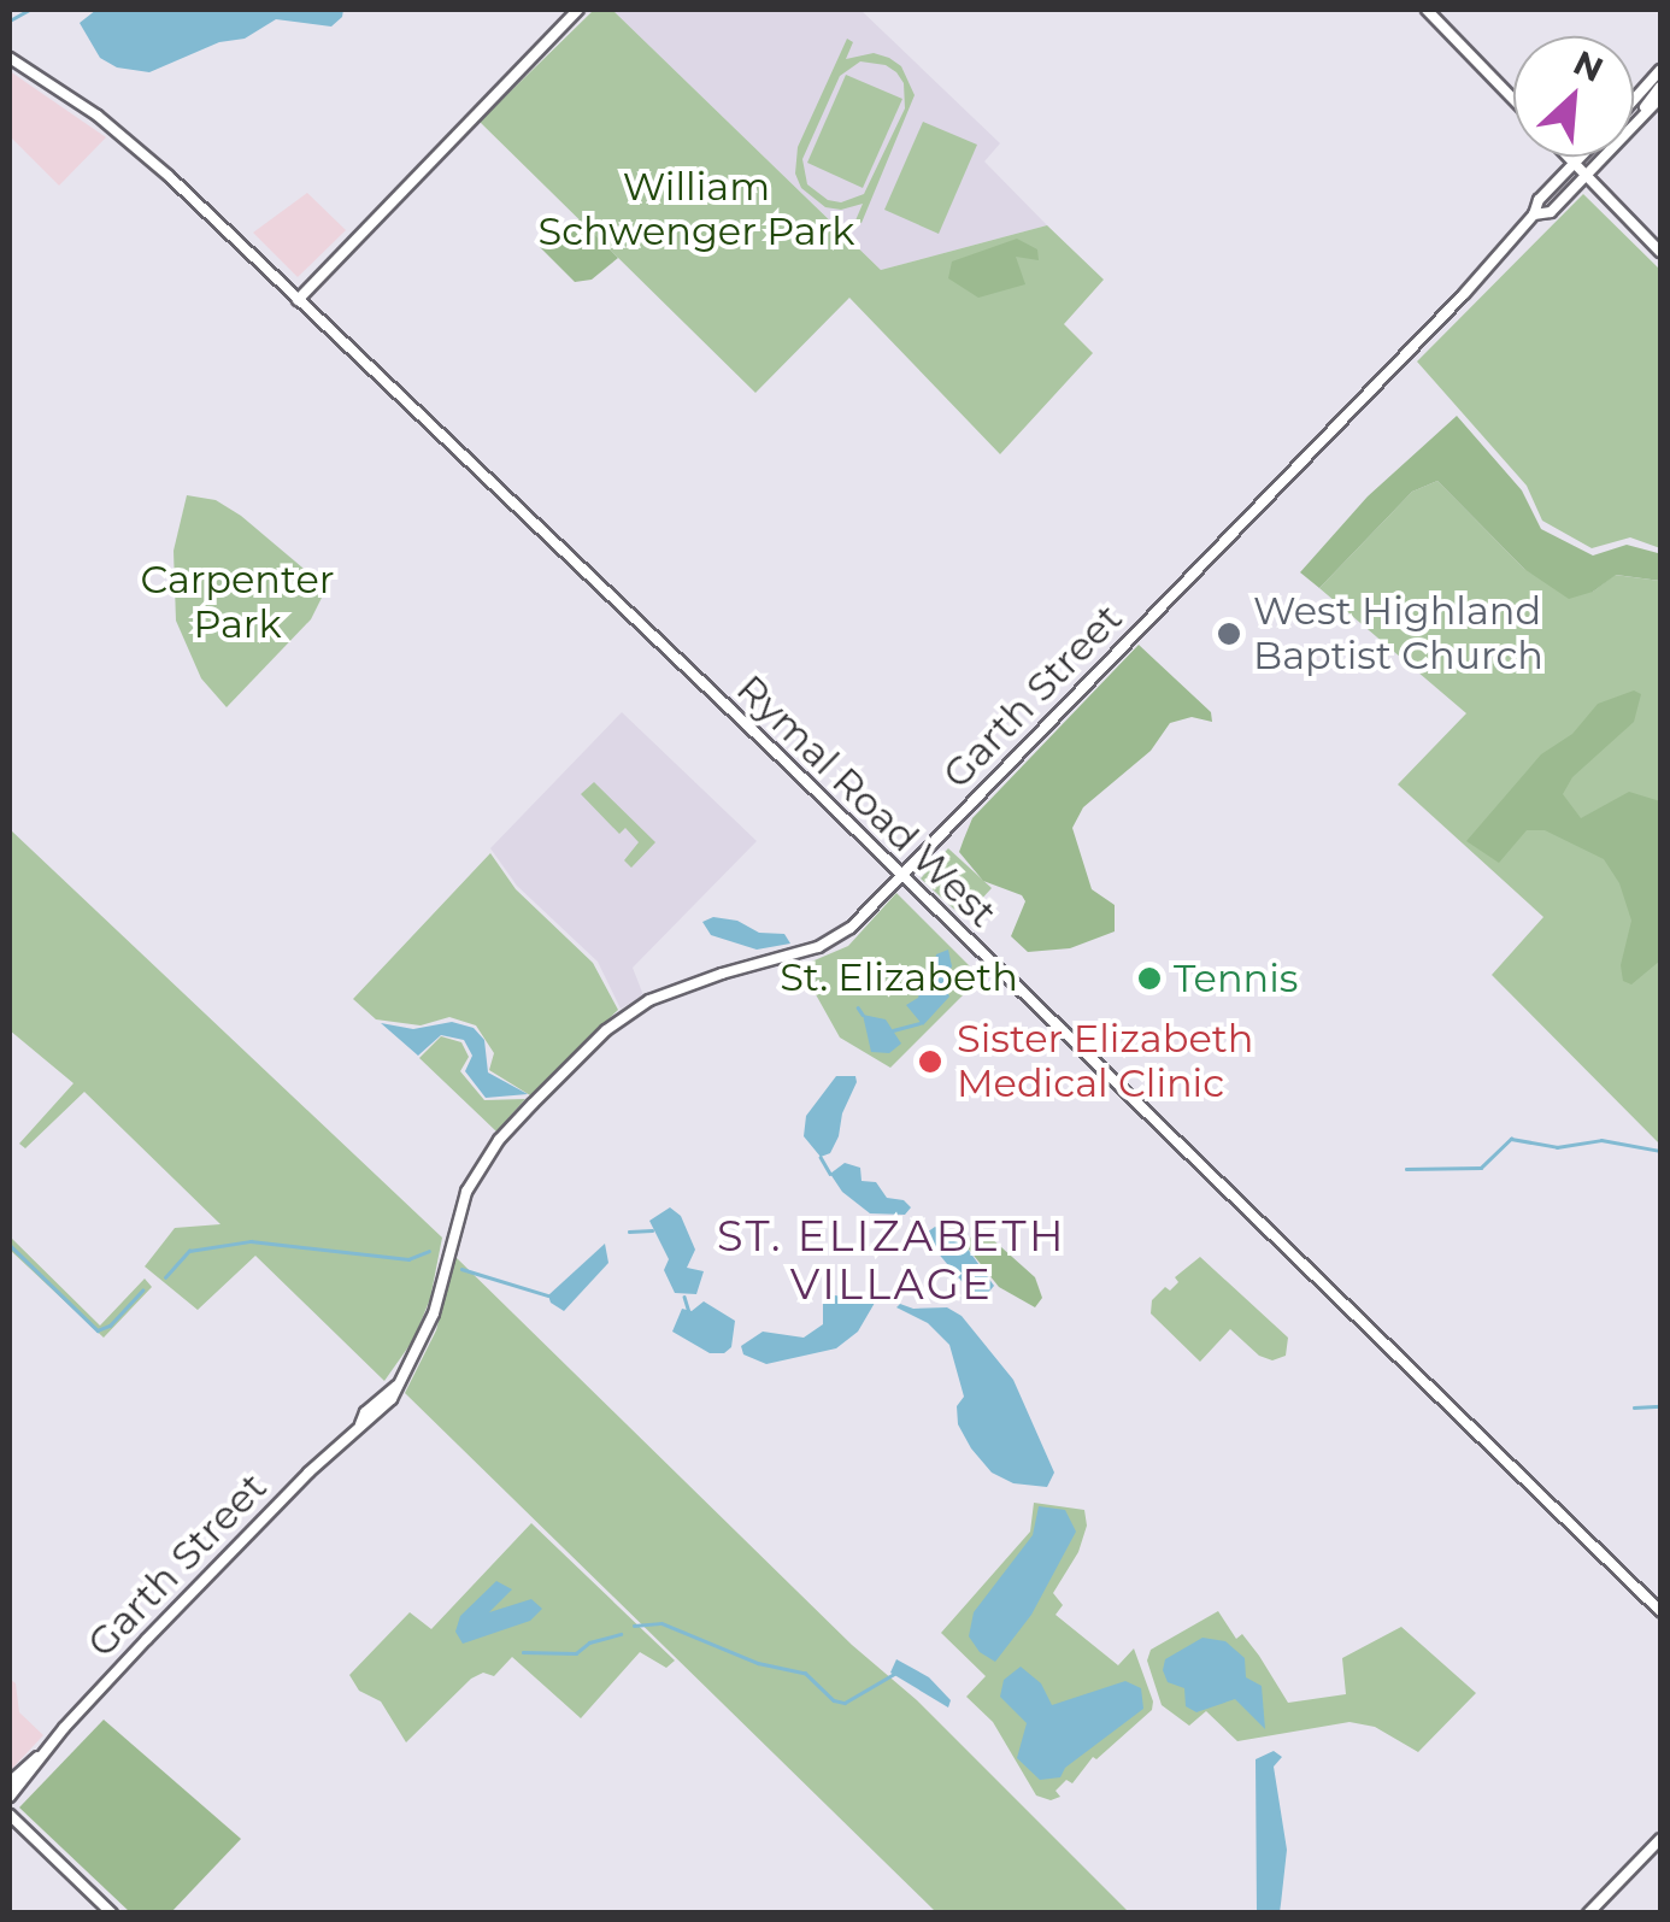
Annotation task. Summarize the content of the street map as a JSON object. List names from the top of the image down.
{
  "streets": {
    "main road": ["Garth Street", "Rymal Road West"]
  },
  "crossings": [
    ["Garth Street", "Rymal Road West"]
  ],
  "districts": ["ST. ELIZABETH VILLAGE"],
  "parks": ["William Schwenger Park", "Carpenter Park", "St. Elizabeth"],
  "places": ["West Highland Baptist Church", "Tennis", "Sister Elizabeth Medical Clinic"],
  "north": "top right"
}
